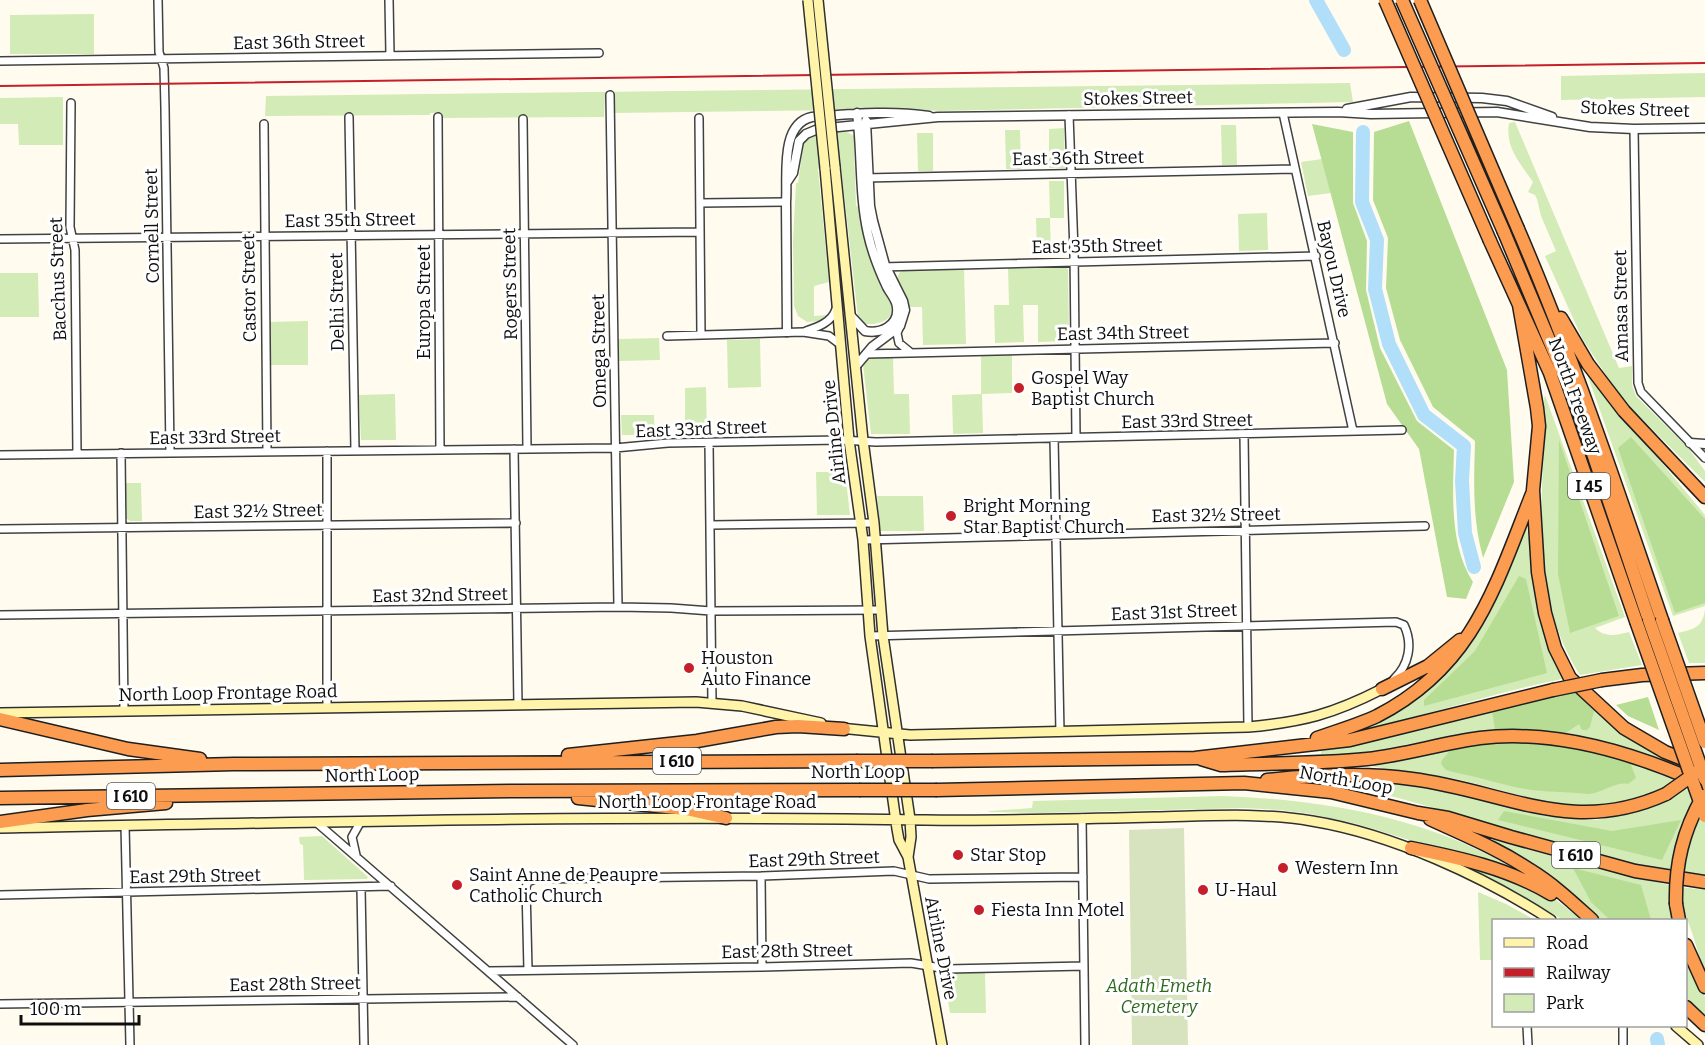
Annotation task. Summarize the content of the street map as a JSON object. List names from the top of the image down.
{
  "streets": {
    "highway": [
      "North Freeway",
      "I 45",
      "I 610",
      "North Loop"
    ],
    "main road": ["Airline Drive", "North Loop Frontage Road"],
    "street": [
      "East 36th Street",
      "Stokes Street",
      "East 35th Street",
      "Cornell Street",
      "Bayou Drive",
      "Bacchus Street",
      "Rogers Street",
      "Castor Street",
      "Delhi Street",
      "Europa Street",
      "Amasa Street",
      "East 34th Street",
      "Omega Street",
      "East 33rd Street",
      "East 32½ Street",
      "East 32nd Street",
      "East 31st Street",
      "East 29th Street",
      "East 28th Street"
    ]
  },
  "crossings": [
    ["East 36th Street", "Cornell Street"],
    ["East 36th Street", "Bayou Drive"],
    ["Stokes Street", "Bayou Drive"],
    ["Stokes Street", "Amasa Street"],
    ["East 35th Street", "Cornell Street"],
    ["East 35th Street", "Bayou Drive"],
    ["East 35th Street", "Bacchus Street"],
    ["East 35th Street", "Rogers Street"],
    ["East 35th Street", "Castor Street"],
    ["East 35th Street", "Delhi Street"],
    ["East 35th Street", "Europa Street"],
    ["East 35th Street", "Omega Street"],
    ["Cornell Street", "East 33rd Street"],
    ["Bayou Drive", "East 34th Street"],
    ["Bayou Drive", "East 33rd Street"],
    ["Bacchus Street", "East 33rd Street"],
    ["Rogers Street", "East 33rd Street"],
    ["Castor Street", "East 33rd Street"],
    ["Delhi Street", "East 33rd Street"],
    ["Europa Street", "East 33rd Street"],
    ["East 34th Street", "Airline Drive"],
    ["Omega Street", "East 33rd Street"],
    ["Omega Street", "East 32nd Street"],
    ["East 33rd Street", "Airline Drive"],
    ["Airline Drive", "East 32½ Street"],
    ["Airline Drive", "East 32nd Street"],
    ["Airline Drive", "East 31st Street"],
    ["Airline Drive", "North Loop Frontage Road"],
    ["Airline Drive", "East 29th Street"],
    ["Airline Drive", "East 28th Street"],
    ["East 31st Street", "North Loop Frontage Road"],
    ["East 29th Street", "East 28th Street"]
  ],
  "parks": ["Adath Emeth Cemetery"],
  "places": [
    "Gospel Way Baptist Church",
    "Bright Morning Star Baptist Church",
    "Houston Auto Finance",
    "Star Stop",
    "Western Inn",
    "Saint Anne de Peaupre Catholic Church",
    "U-Haul",
    "Fiesta Inn Motel"
  ],
  "legend": ["Road", "Railway", "Park"],
  "scale_bar": "100 m"
}
